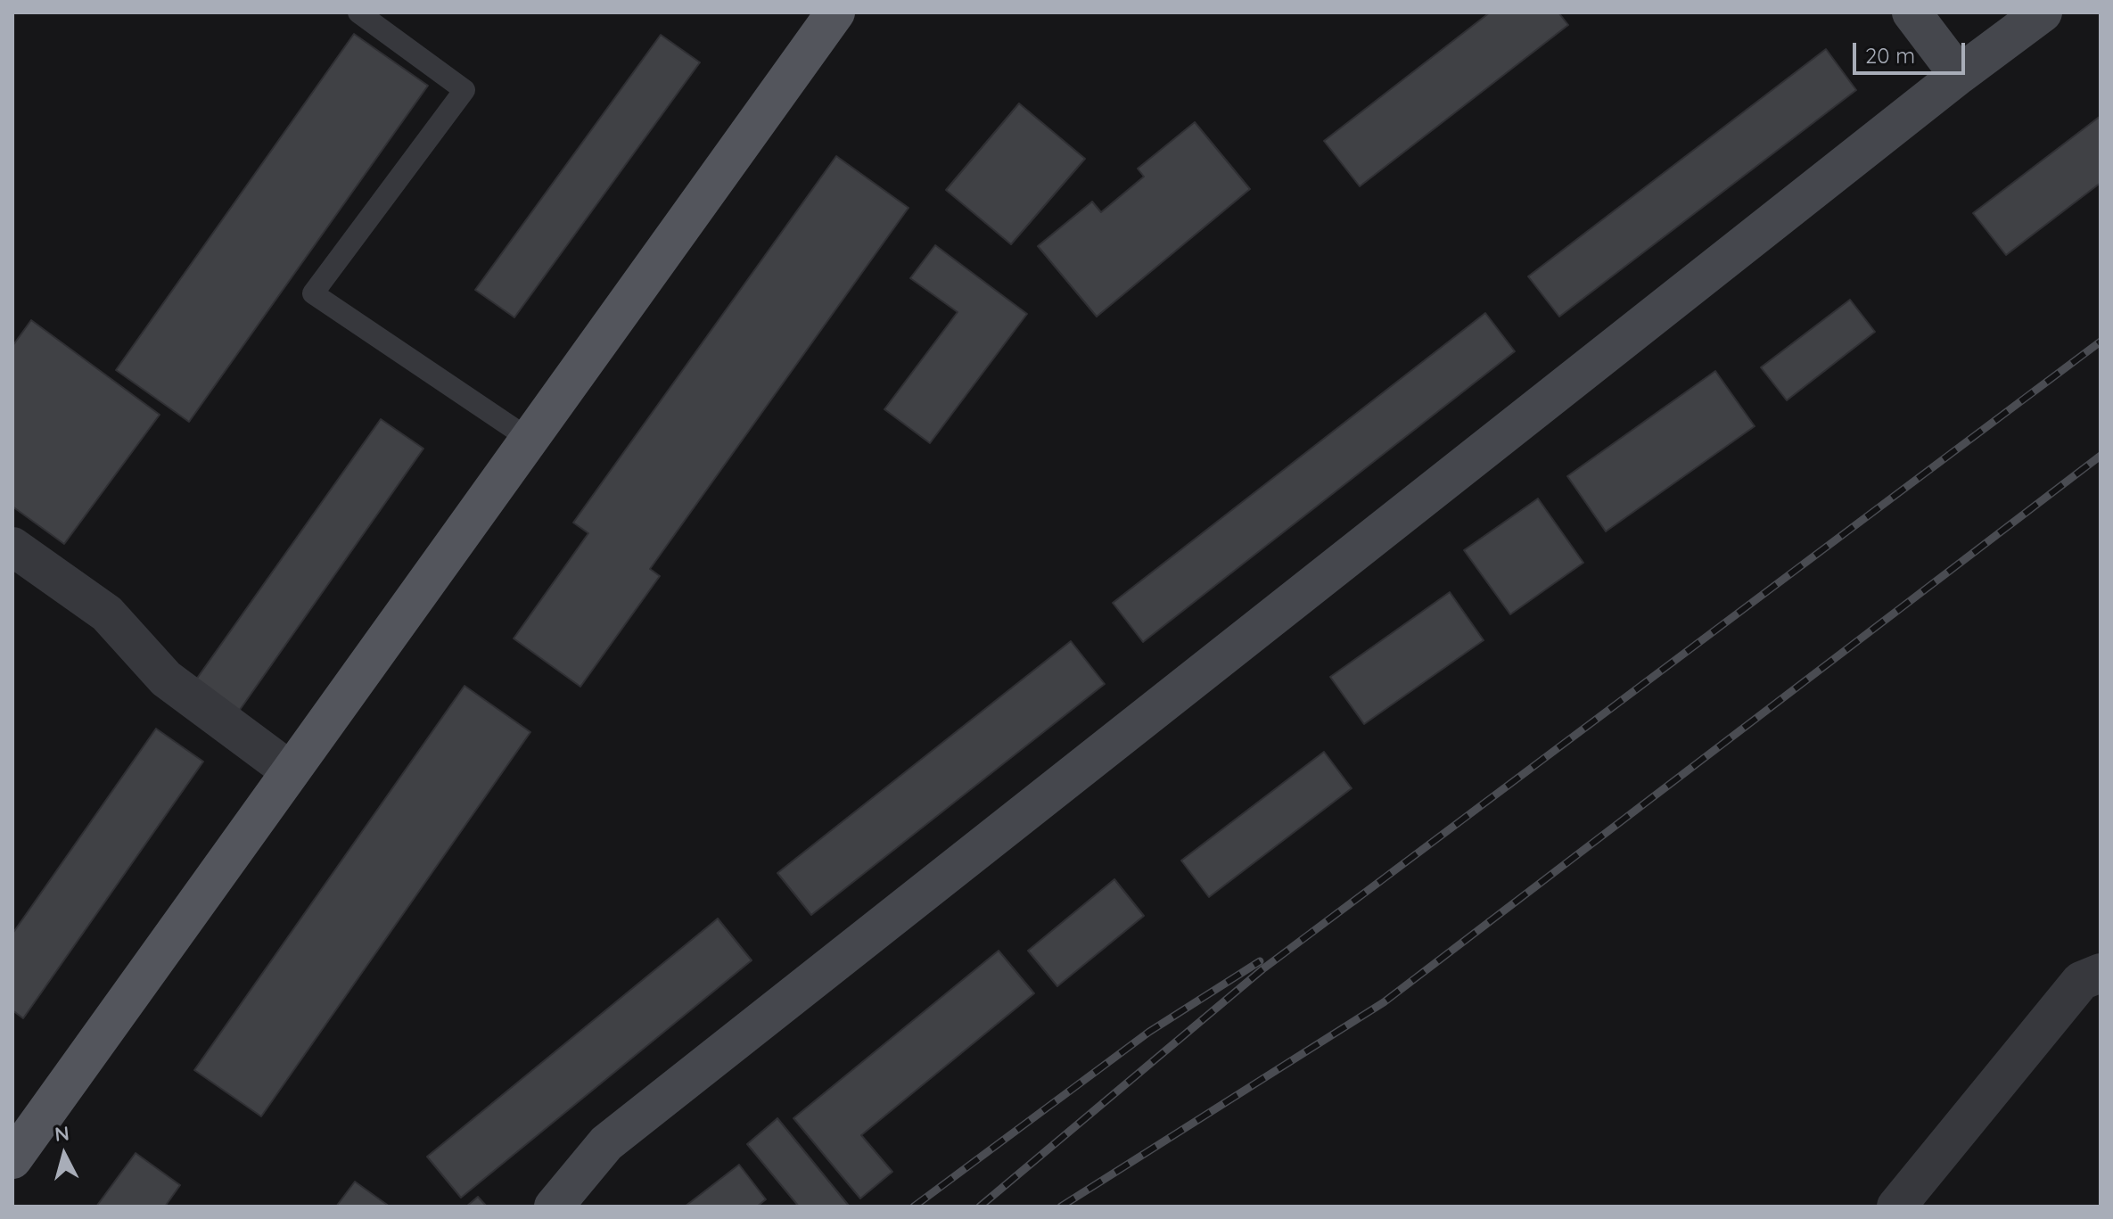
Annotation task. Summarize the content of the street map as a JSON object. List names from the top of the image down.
{
  "scale_bar": "20 m",
  "north": "top"
}
